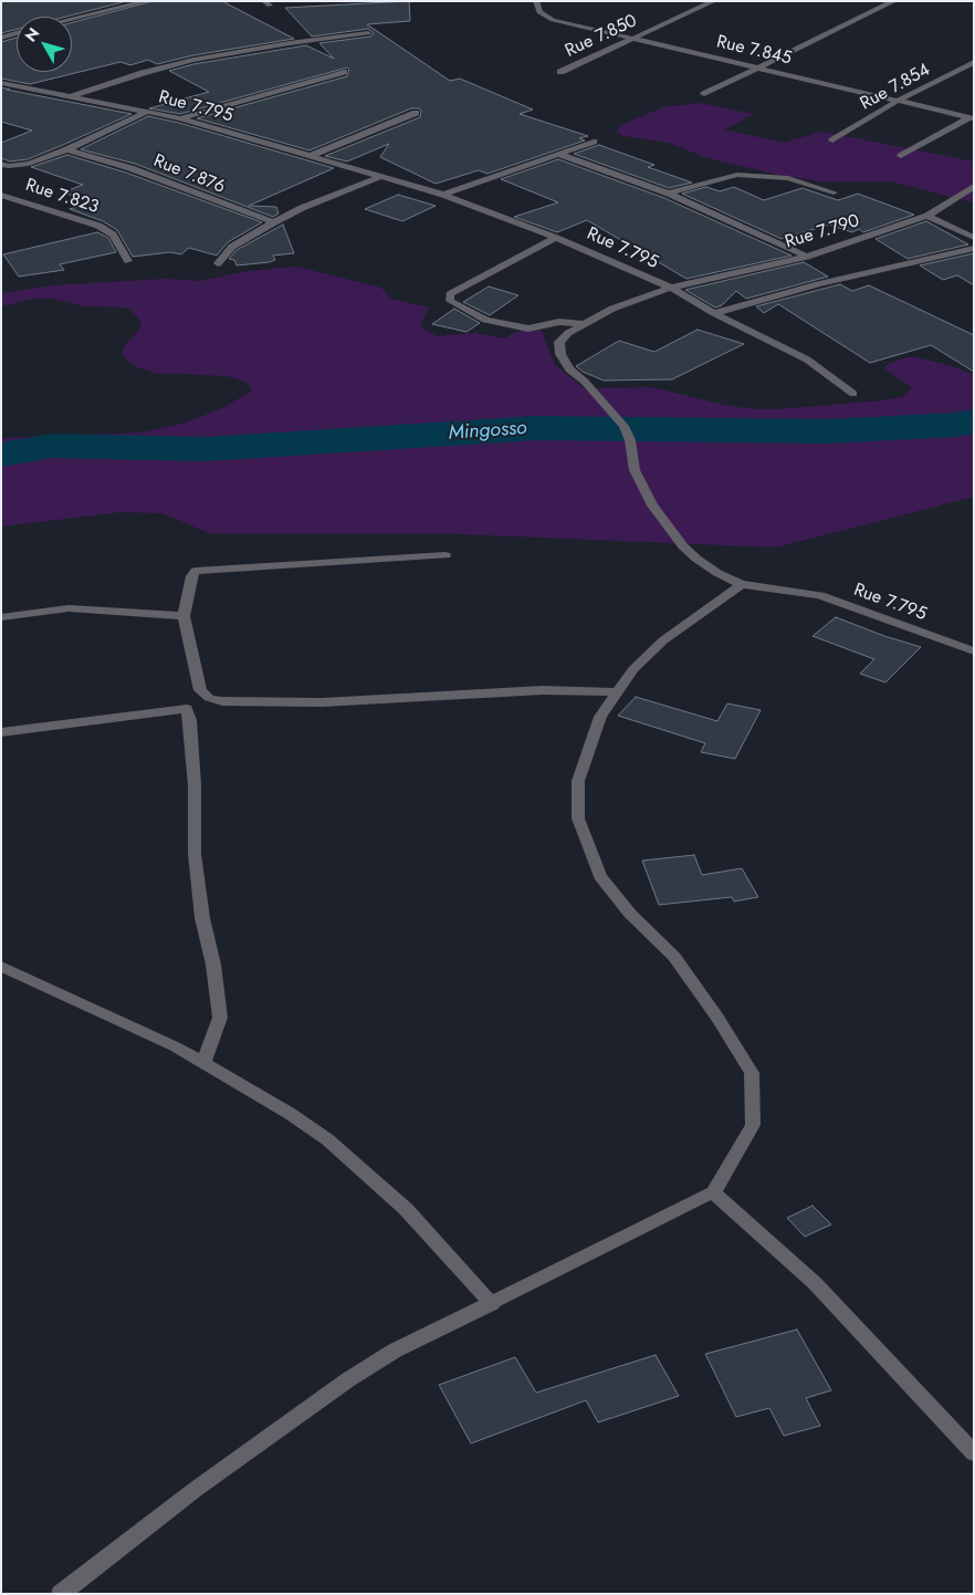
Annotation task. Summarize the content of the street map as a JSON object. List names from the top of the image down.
{
  "streets": {
    "street": [
      "Rue 7.850",
      "Rue 7.845",
      "Rue 7.854",
      "Rue 7.795",
      "Rue 7.876",
      "Rue 7.823",
      "Rue 7.790"
    ]
  },
  "crossings": [
    ["Rue 7.850", "Rue 7.845"],
    ["Rue 7.845", "Rue 7.854"],
    ["Rue 7.795", "Rue 7.790"]
  ],
  "water": ["Mingosso"],
  "north": "top left"
}
